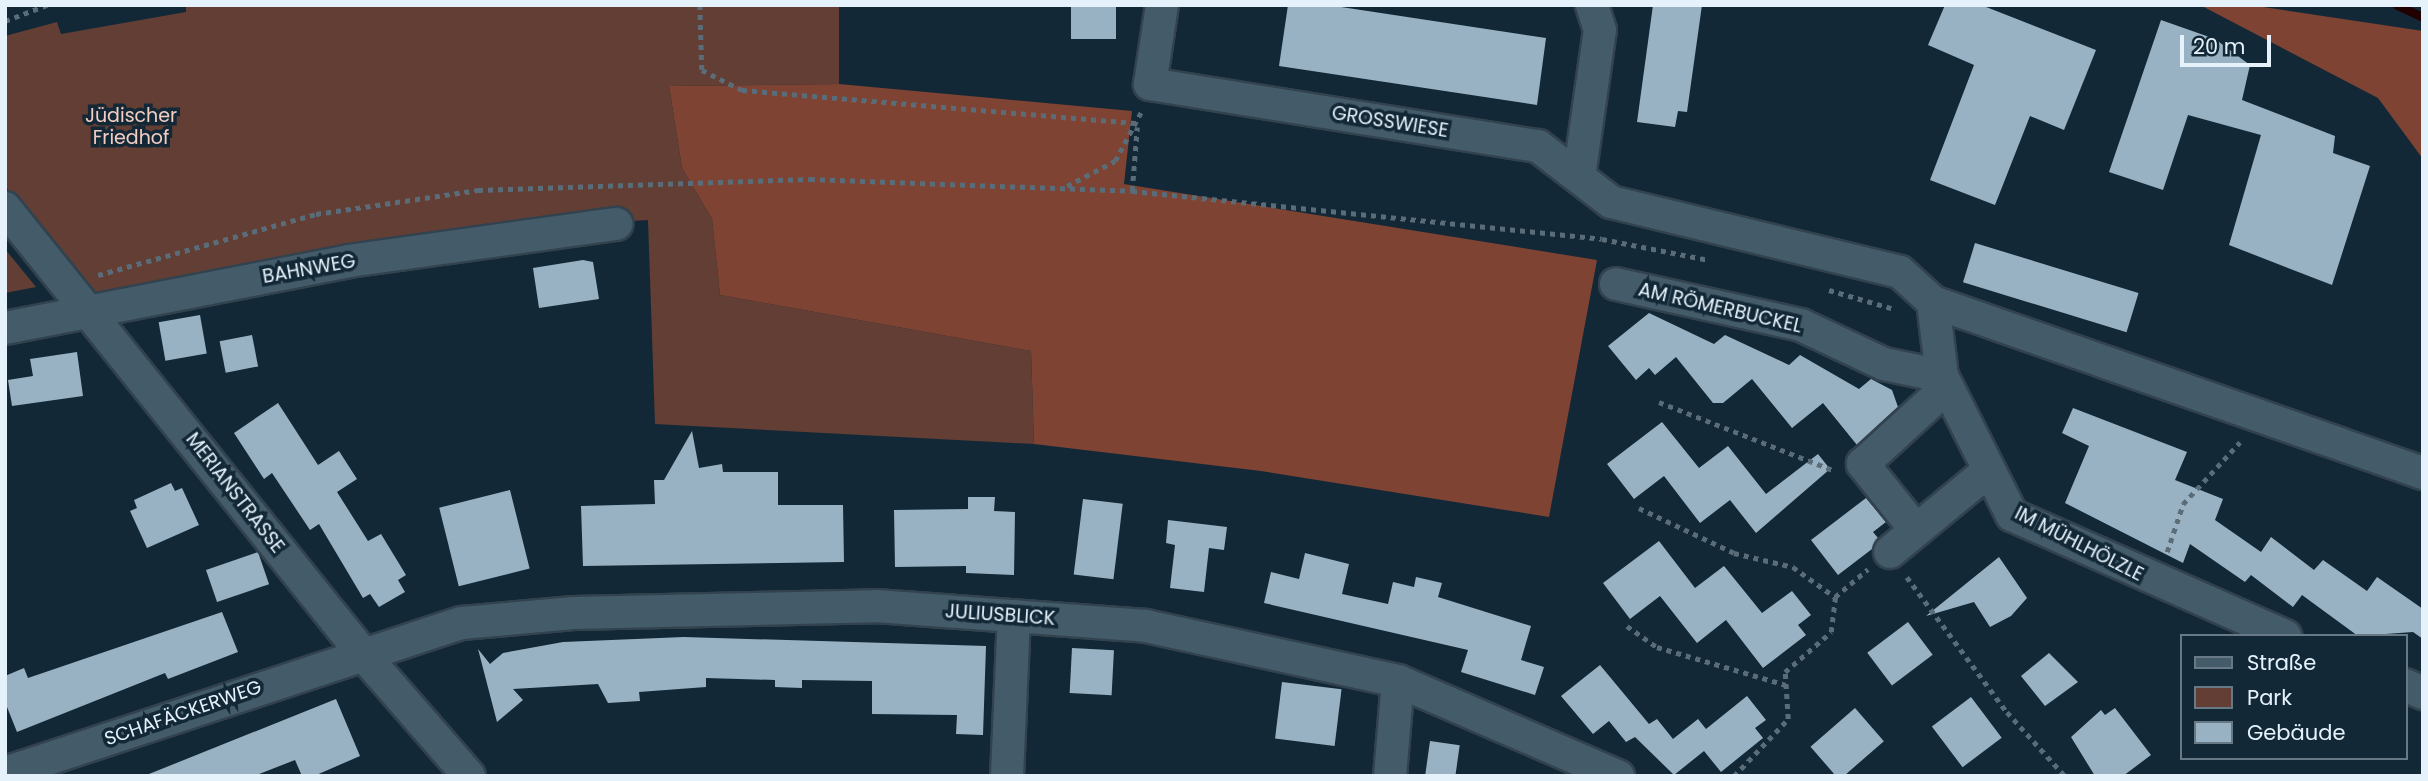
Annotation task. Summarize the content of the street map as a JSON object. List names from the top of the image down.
{
  "streets": {
    "street": [
      "GROSSWIESE",
      "BAHNWEG",
      "AM RÖMERBUCKEL",
      "MERIANSTRASSE",
      "IM MÜHLHÖLZLE",
      "JULIUSBLICK",
      "SCHAFÄCKERWEG"
    ]
  },
  "crossings": [
    ["GROSSWIESE", "IM MÜHLHÖLZLE"],
    ["BAHNWEG", "MERIANSTRASSE"],
    ["AM RÖMERBUCKEL", "IM MÜHLHÖLZLE"],
    ["MERIANSTRASSE", "JULIUSBLICK"],
    ["MERIANSTRASSE", "SCHAFÄCKERWEG"],
    ["JULIUSBLICK", "SCHAFÄCKERWEG"]
  ],
  "parks": ["Jüdischer Friedhof"],
  "legend": ["Straße", "Park", "Gebäude"],
  "scale_bar": "20 m"
}
